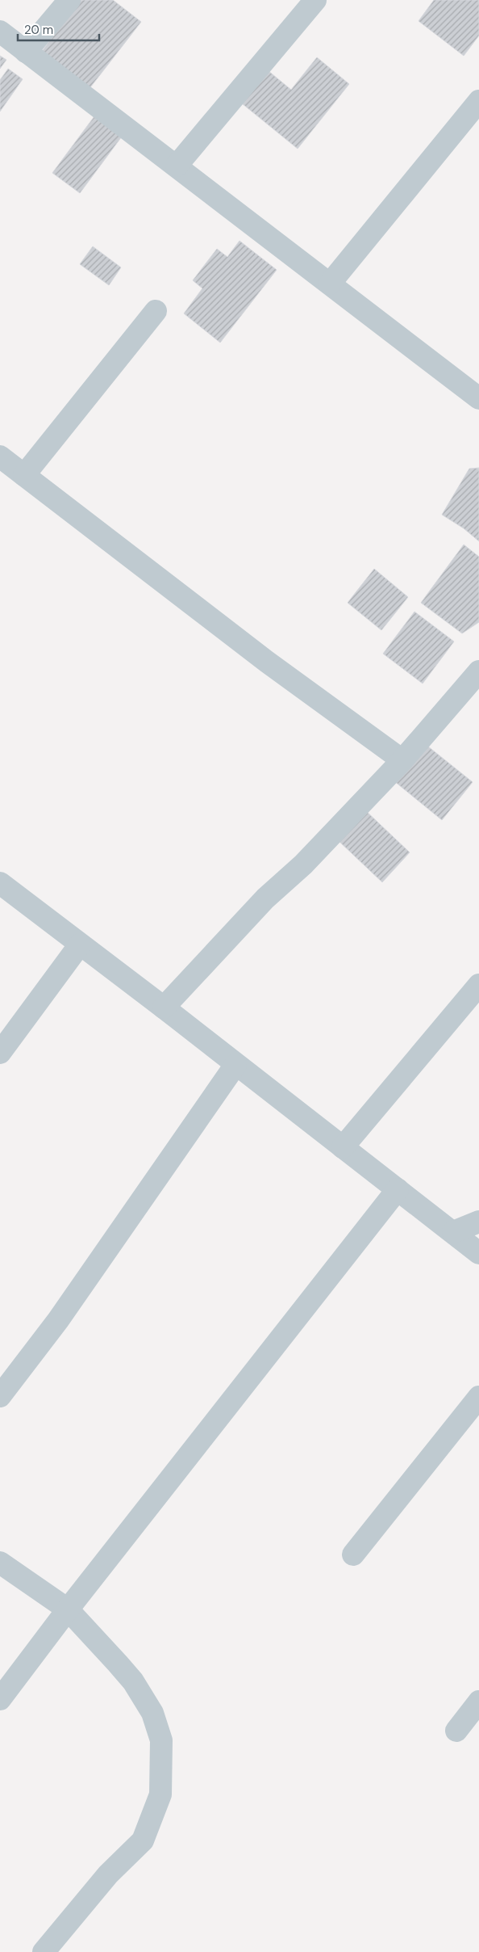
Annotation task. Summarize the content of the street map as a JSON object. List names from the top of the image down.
{
  "scale_bar": "20 m"
}
